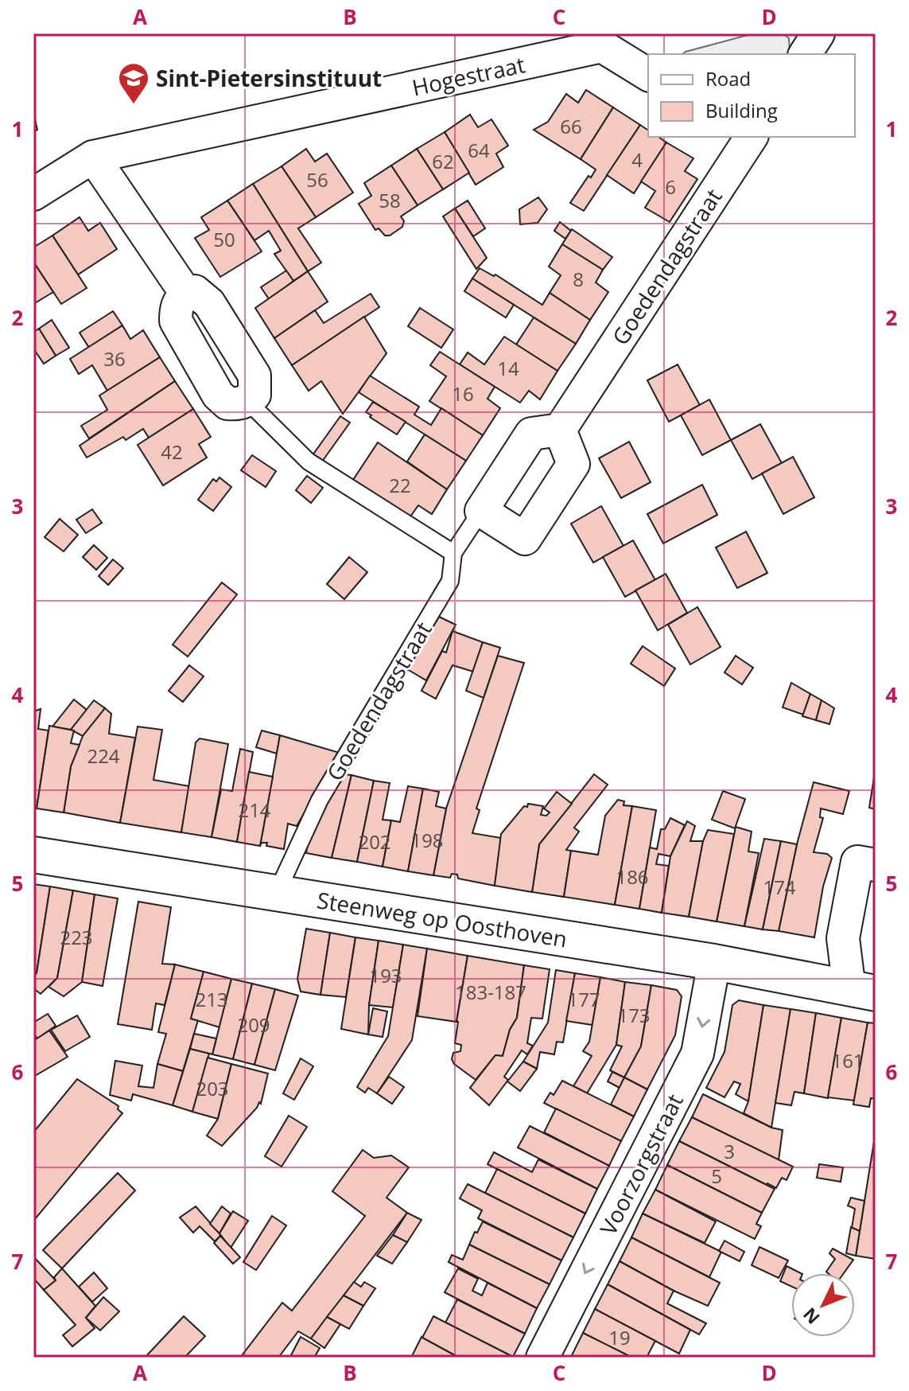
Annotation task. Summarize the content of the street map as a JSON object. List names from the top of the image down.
{
  "streets": {
    "street": [
      "Hogestraat",
      "Goedendagstraat",
      "Steenweg op Oosthoven",
      "Voorzorgstraat"
    ]
  },
  "crossings": [
    ["Goedendagstraat", "Steenweg op Oosthoven"],
    ["Steenweg op Oosthoven", "Voorzorgstraat"]
  ],
  "one_way": ["Voorzorgstraat"],
  "places": {
    "school or university": ["Sint-Pietersinstituut"]
  },
  "house_numbers": [
    "66",
    "64",
    "4",
    "62",
    "56",
    "6",
    "58",
    "50",
    "8",
    "36",
    "14",
    "16",
    "42",
    "22",
    "224",
    "214",
    "198",
    "202",
    "186",
    "174",
    "223",
    "193",
    "183-187",
    "213",
    "177",
    "173",
    "209",
    "161",
    "203",
    "3",
    "5",
    "19"
  ],
  "legend": ["Road", "Building"],
  "north": "bottom left",
  "grid": {
    "columns": [
      "A",
      "B",
      "C",
      "D"
    ],
    "rows": [
      "1",
      "2",
      "3",
      "4",
      "5",
      "6",
      "7"
    ]
  }
}
